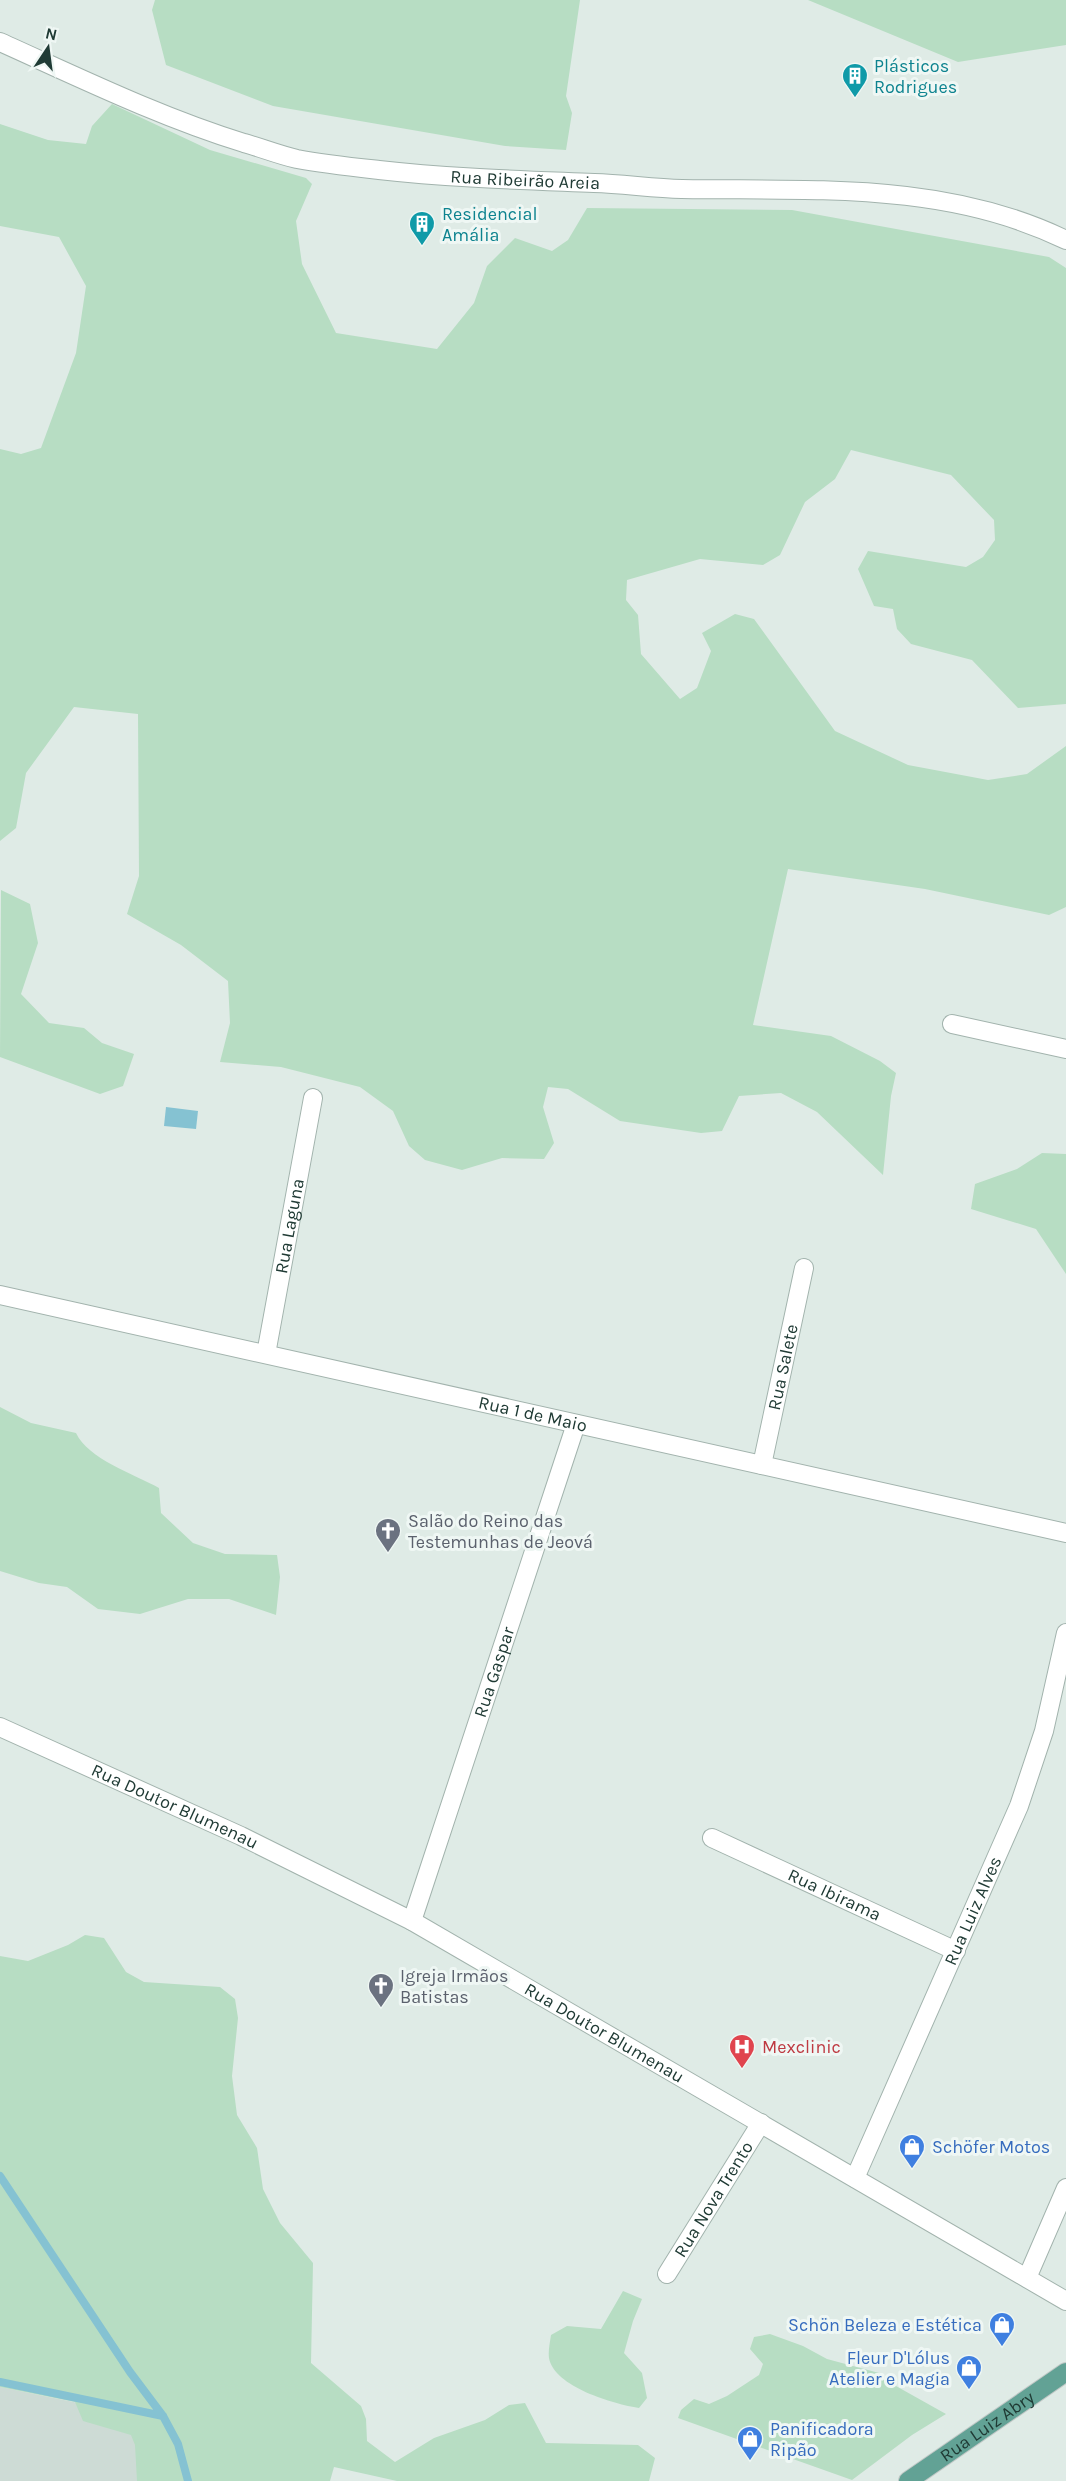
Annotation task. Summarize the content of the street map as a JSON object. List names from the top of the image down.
{
  "streets": {
    "main road": ["Rua Luiz Abry"],
    "street": [
      "Rua Ribeirão Areia",
      "Rua Laguna",
      "Rua Salete",
      "Rua 1 de Maio",
      "Rua Gaspar",
      "Rua Doutor Blumenau",
      "Rua Ibirama",
      "Rua Luiz Alves",
      "Rua Nova Trento"
    ]
  },
  "crossings": [
    ["Rua Laguna", "Rua 1 de Maio"],
    ["Rua Salete", "Rua 1 de Maio"],
    ["Rua 1 de Maio", "Rua Gaspar"],
    ["Rua Gaspar", "Rua Doutor Blumenau"],
    ["Rua Doutor Blumenau", "Rua Luiz Alves"],
    ["Rua Doutor Blumenau", "Rua Nova Trento"],
    ["Rua Ibirama", "Rua Luiz Alves"]
  ],
  "places": {
    "building": ["Plásticos Rodrigues", "Residencial Amália"],
    "church": ["Salão do Reino das Testemunhas de Jeová", "Igreja Irmãos Batistas"],
    "hospital": ["Mexclinic"],
    "shop": [
      "Schöfer Motos",
      "Schön Beleza e Estética",
      "Fleur D'Lólus Atelier e Magia",
      "Panificadora Ripão"
    ]
  },
  "north": "top"
}
